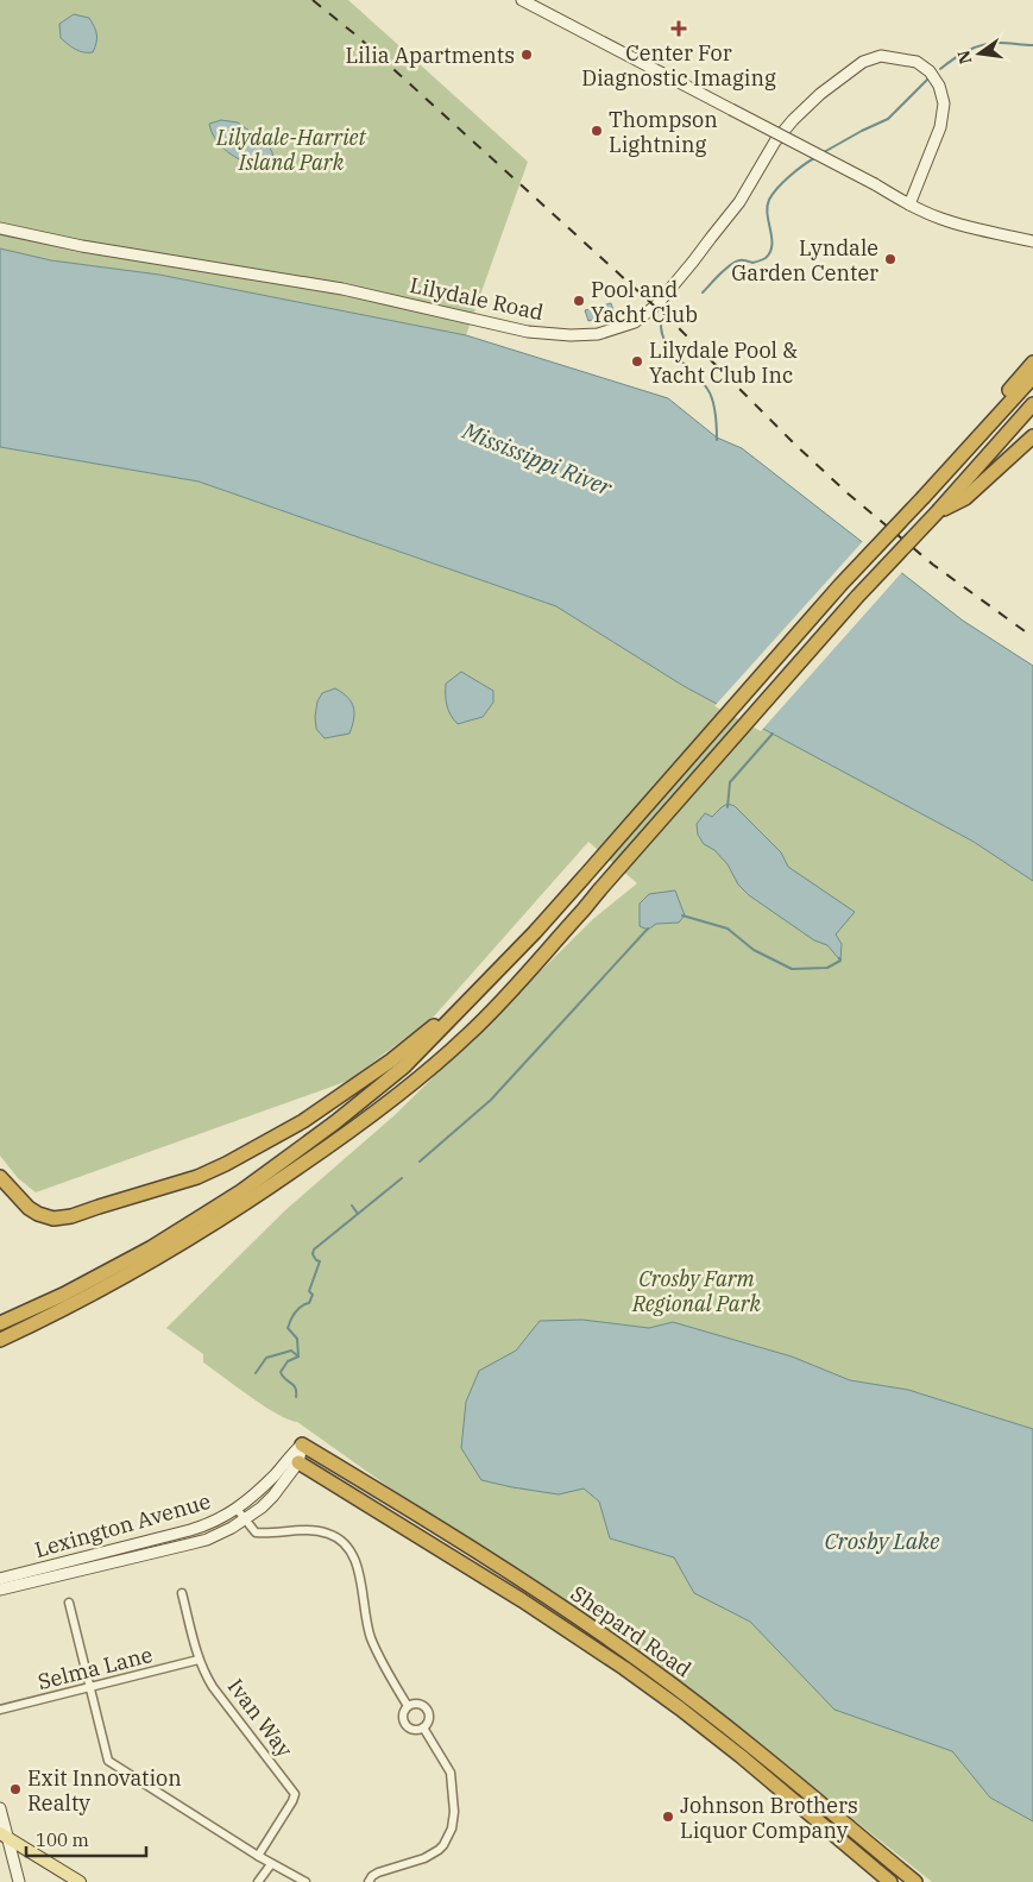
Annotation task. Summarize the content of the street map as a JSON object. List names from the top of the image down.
{
  "streets": {
    "highway": ["Shepard Road"],
    "street": [
      "Lilydale Road",
      "Lexington Avenue",
      "Selma Lane",
      "Ivan Way"
    ]
  },
  "crossings": [
    ["Lexington Avenue", "Shepard Road"],
    ["Selma Lane", "Ivan Way"]
  ],
  "water": ["Mississippi River", "Crosby Lake"],
  "parks": ["Lilydale-Harriet Island Park", "Crosby Farm Regional Park"],
  "places": {
    "health": ["Center For Diagnostic Imaging"],
    "other": [
      "Lilia Apartments",
      "Thompson Lightning",
      "Lyndale Garden Center",
      "Pool and Yacht Club",
      "Lilydale Pool & Yacht Club Inc",
      "Exit Innovation Realty",
      "Johnson Brothers Liquor Company"
    ]
  },
  "scale_bar": "100 m",
  "north": "left"
}
